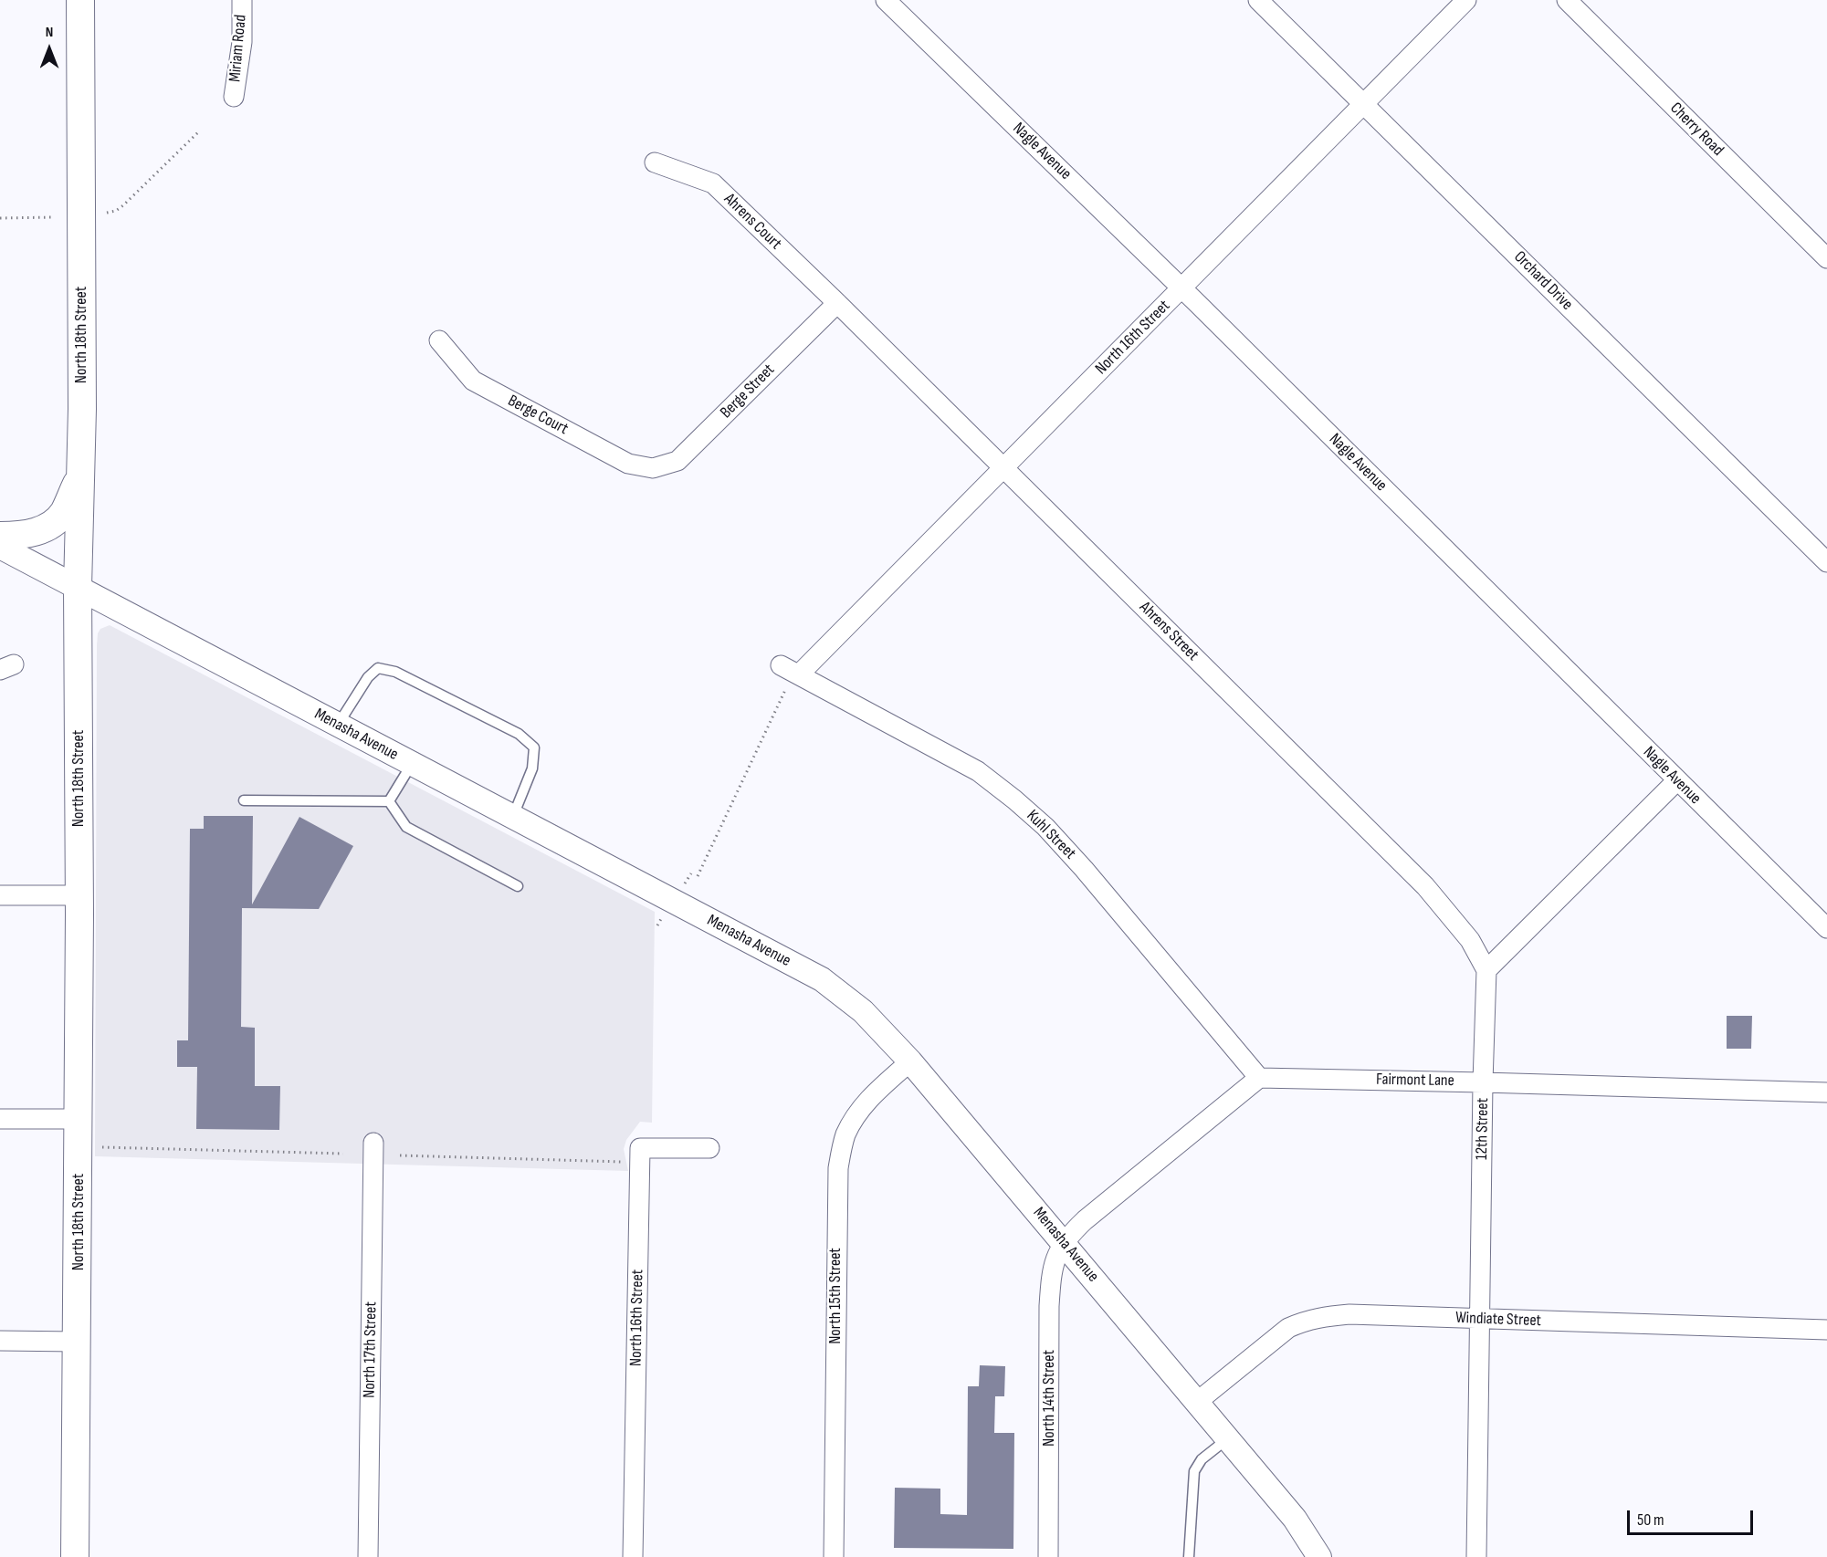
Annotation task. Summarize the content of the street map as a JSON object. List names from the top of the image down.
{
  "streets": {
    "main road": ["North 18th Street"],
    "street": [
      "Miriam Road",
      "Cherry Road",
      "Nagle Avenue",
      "Ahrens Court",
      "Orchard Drive",
      "North 16th Street",
      "Berge Street",
      "Berge Court",
      "Ahrens Street",
      "Menasha Avenue",
      "Kuhl Street",
      "Fairmont Lane",
      "12th Street",
      "North 15th Street",
      "Windiate Street",
      "North 17th Street",
      "North 14th Street"
    ]
  },
  "crossings": [
    ["Nagle Avenue", "North 16th Street"],
    ["Ahrens Court", "Berge Street"],
    ["Ahrens Court", "Ahrens Street"],
    ["Orchard Drive", "North 16th Street"],
    ["North 18th Street", "Menasha Avenue"],
    ["North 16th Street", "Ahrens Street"],
    ["North 16th Street", "Kuhl Street"],
    ["Berge Street", "Berge Court"],
    ["Berge Street", "Ahrens Street"],
    ["Ahrens Street", "12th Street"],
    ["Menasha Avenue", "North 15th Street"],
    ["Menasha Avenue", "Windiate Street"],
    ["Menasha Avenue", "North 14th Street"],
    ["Kuhl Street", "Fairmont Lane"],
    ["Fairmont Lane", "12th Street"],
    ["12th Street", "Windiate Street"]
  ],
  "scale_bar": "50 m",
  "north": "top"
}
